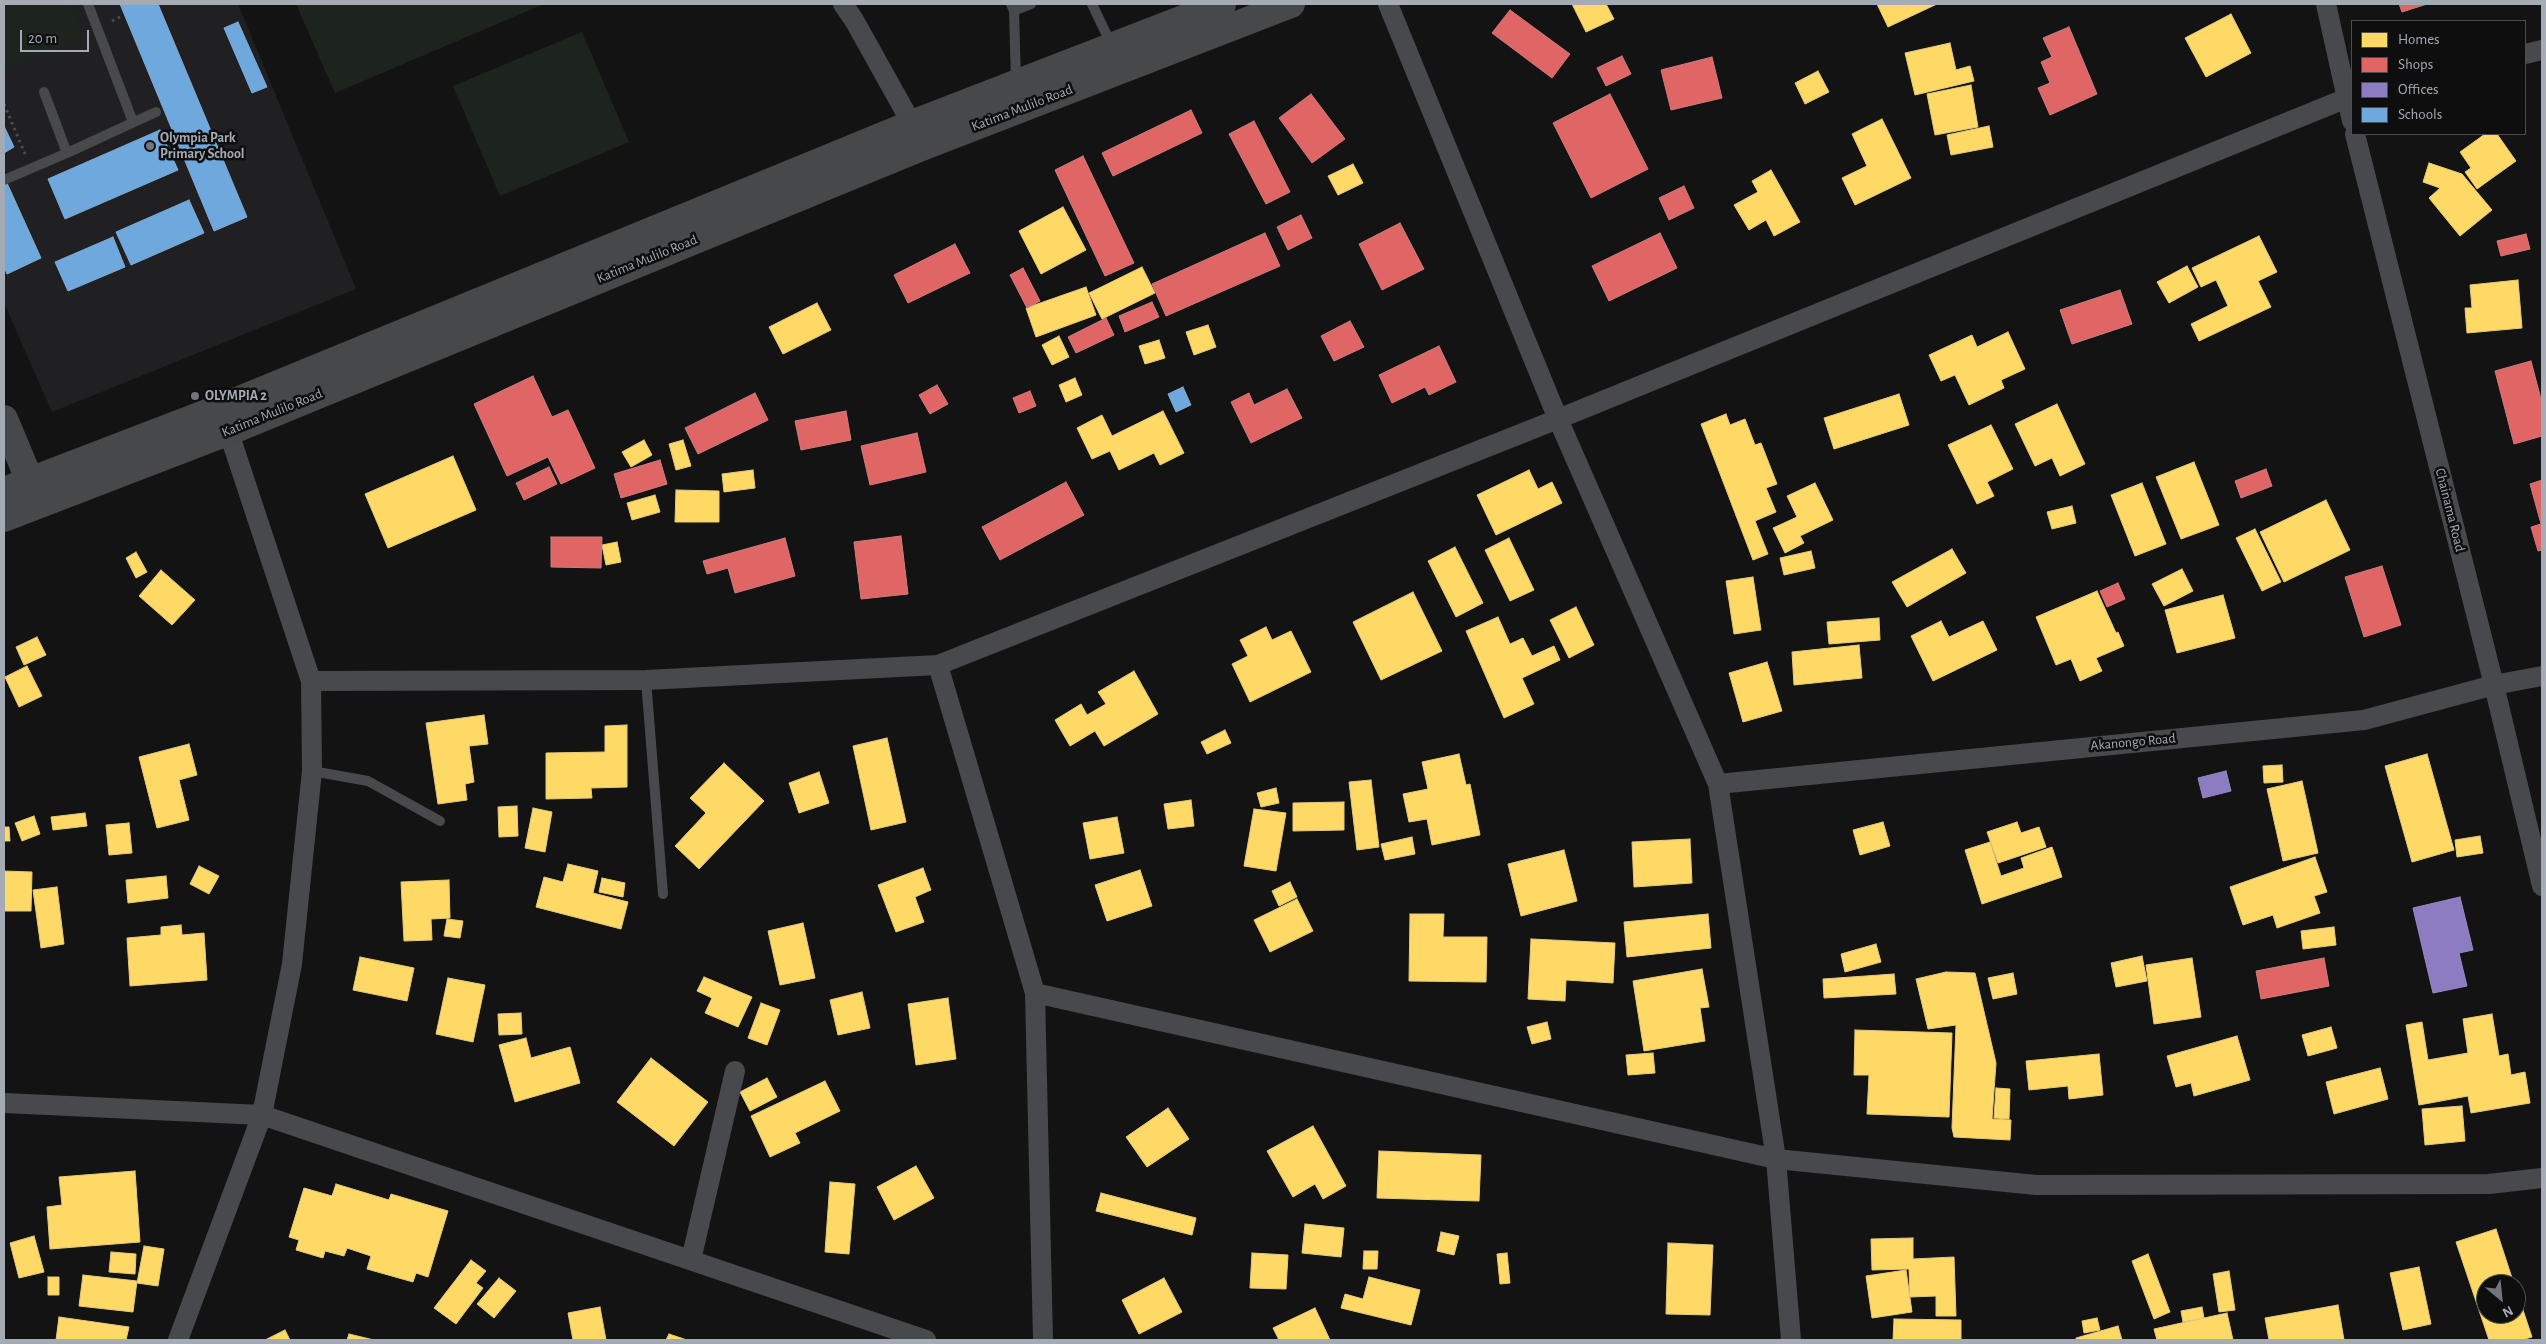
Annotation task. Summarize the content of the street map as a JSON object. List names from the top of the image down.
{
  "streets": {
    "main road": ["Katima Mulilo Road"],
    "street": ["Chainama Road", "Akanongo Road"]
  },
  "crossings": [
    ["Chainama Road", "Akanongo Road"]
  ],
  "places": ["Olympia Park Primary School", "OLYMPIA 2"],
  "legend": [
    "Homes",
    "Shops",
    "Offices",
    "Schools"
  ],
  "scale_bar": "20 m",
  "north": "bottom right"
}
